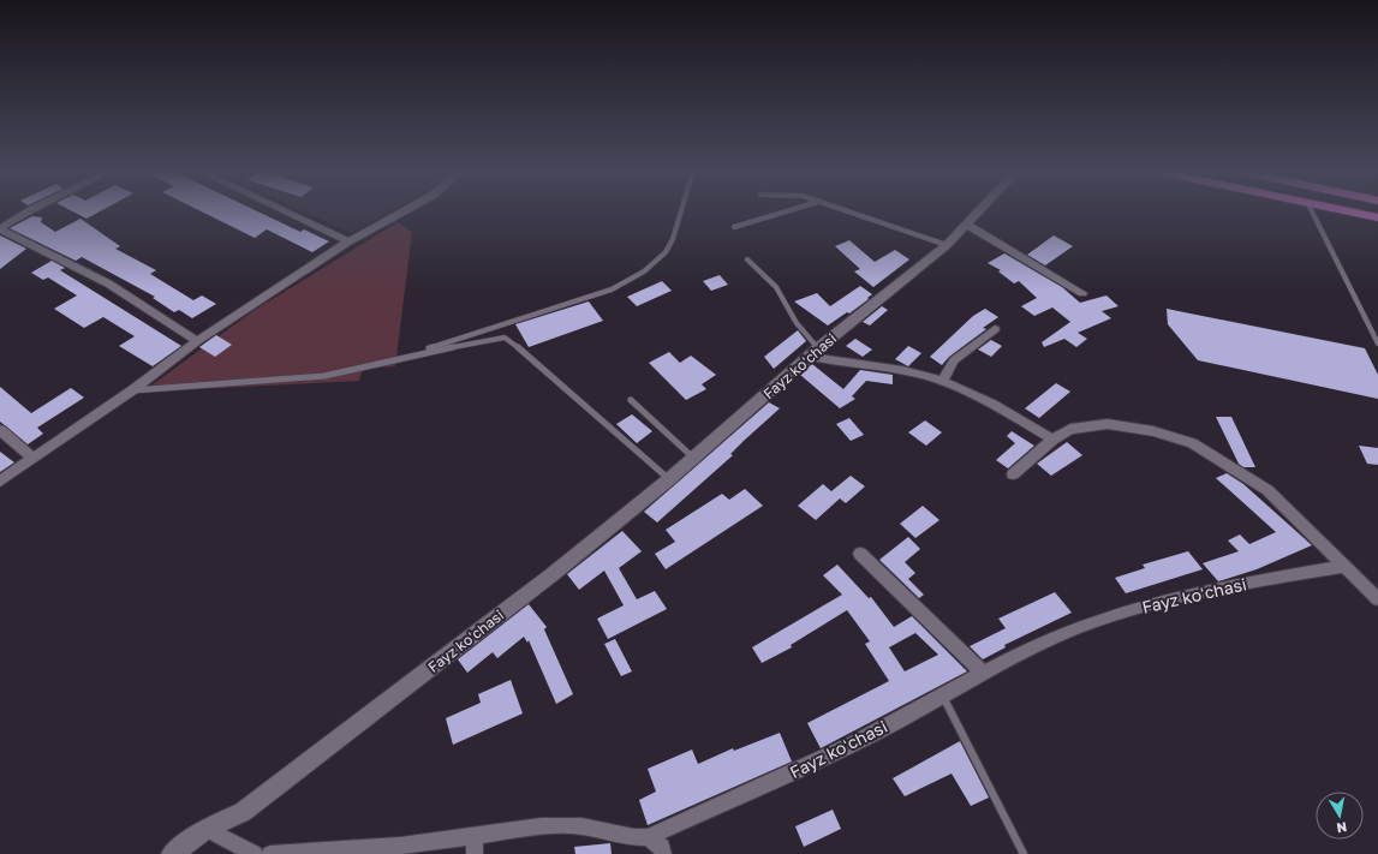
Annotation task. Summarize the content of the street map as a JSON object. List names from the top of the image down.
{
  "streets": {
    "street": ["Fayz koʻchasi"]
  },
  "north": "bottom"
}
